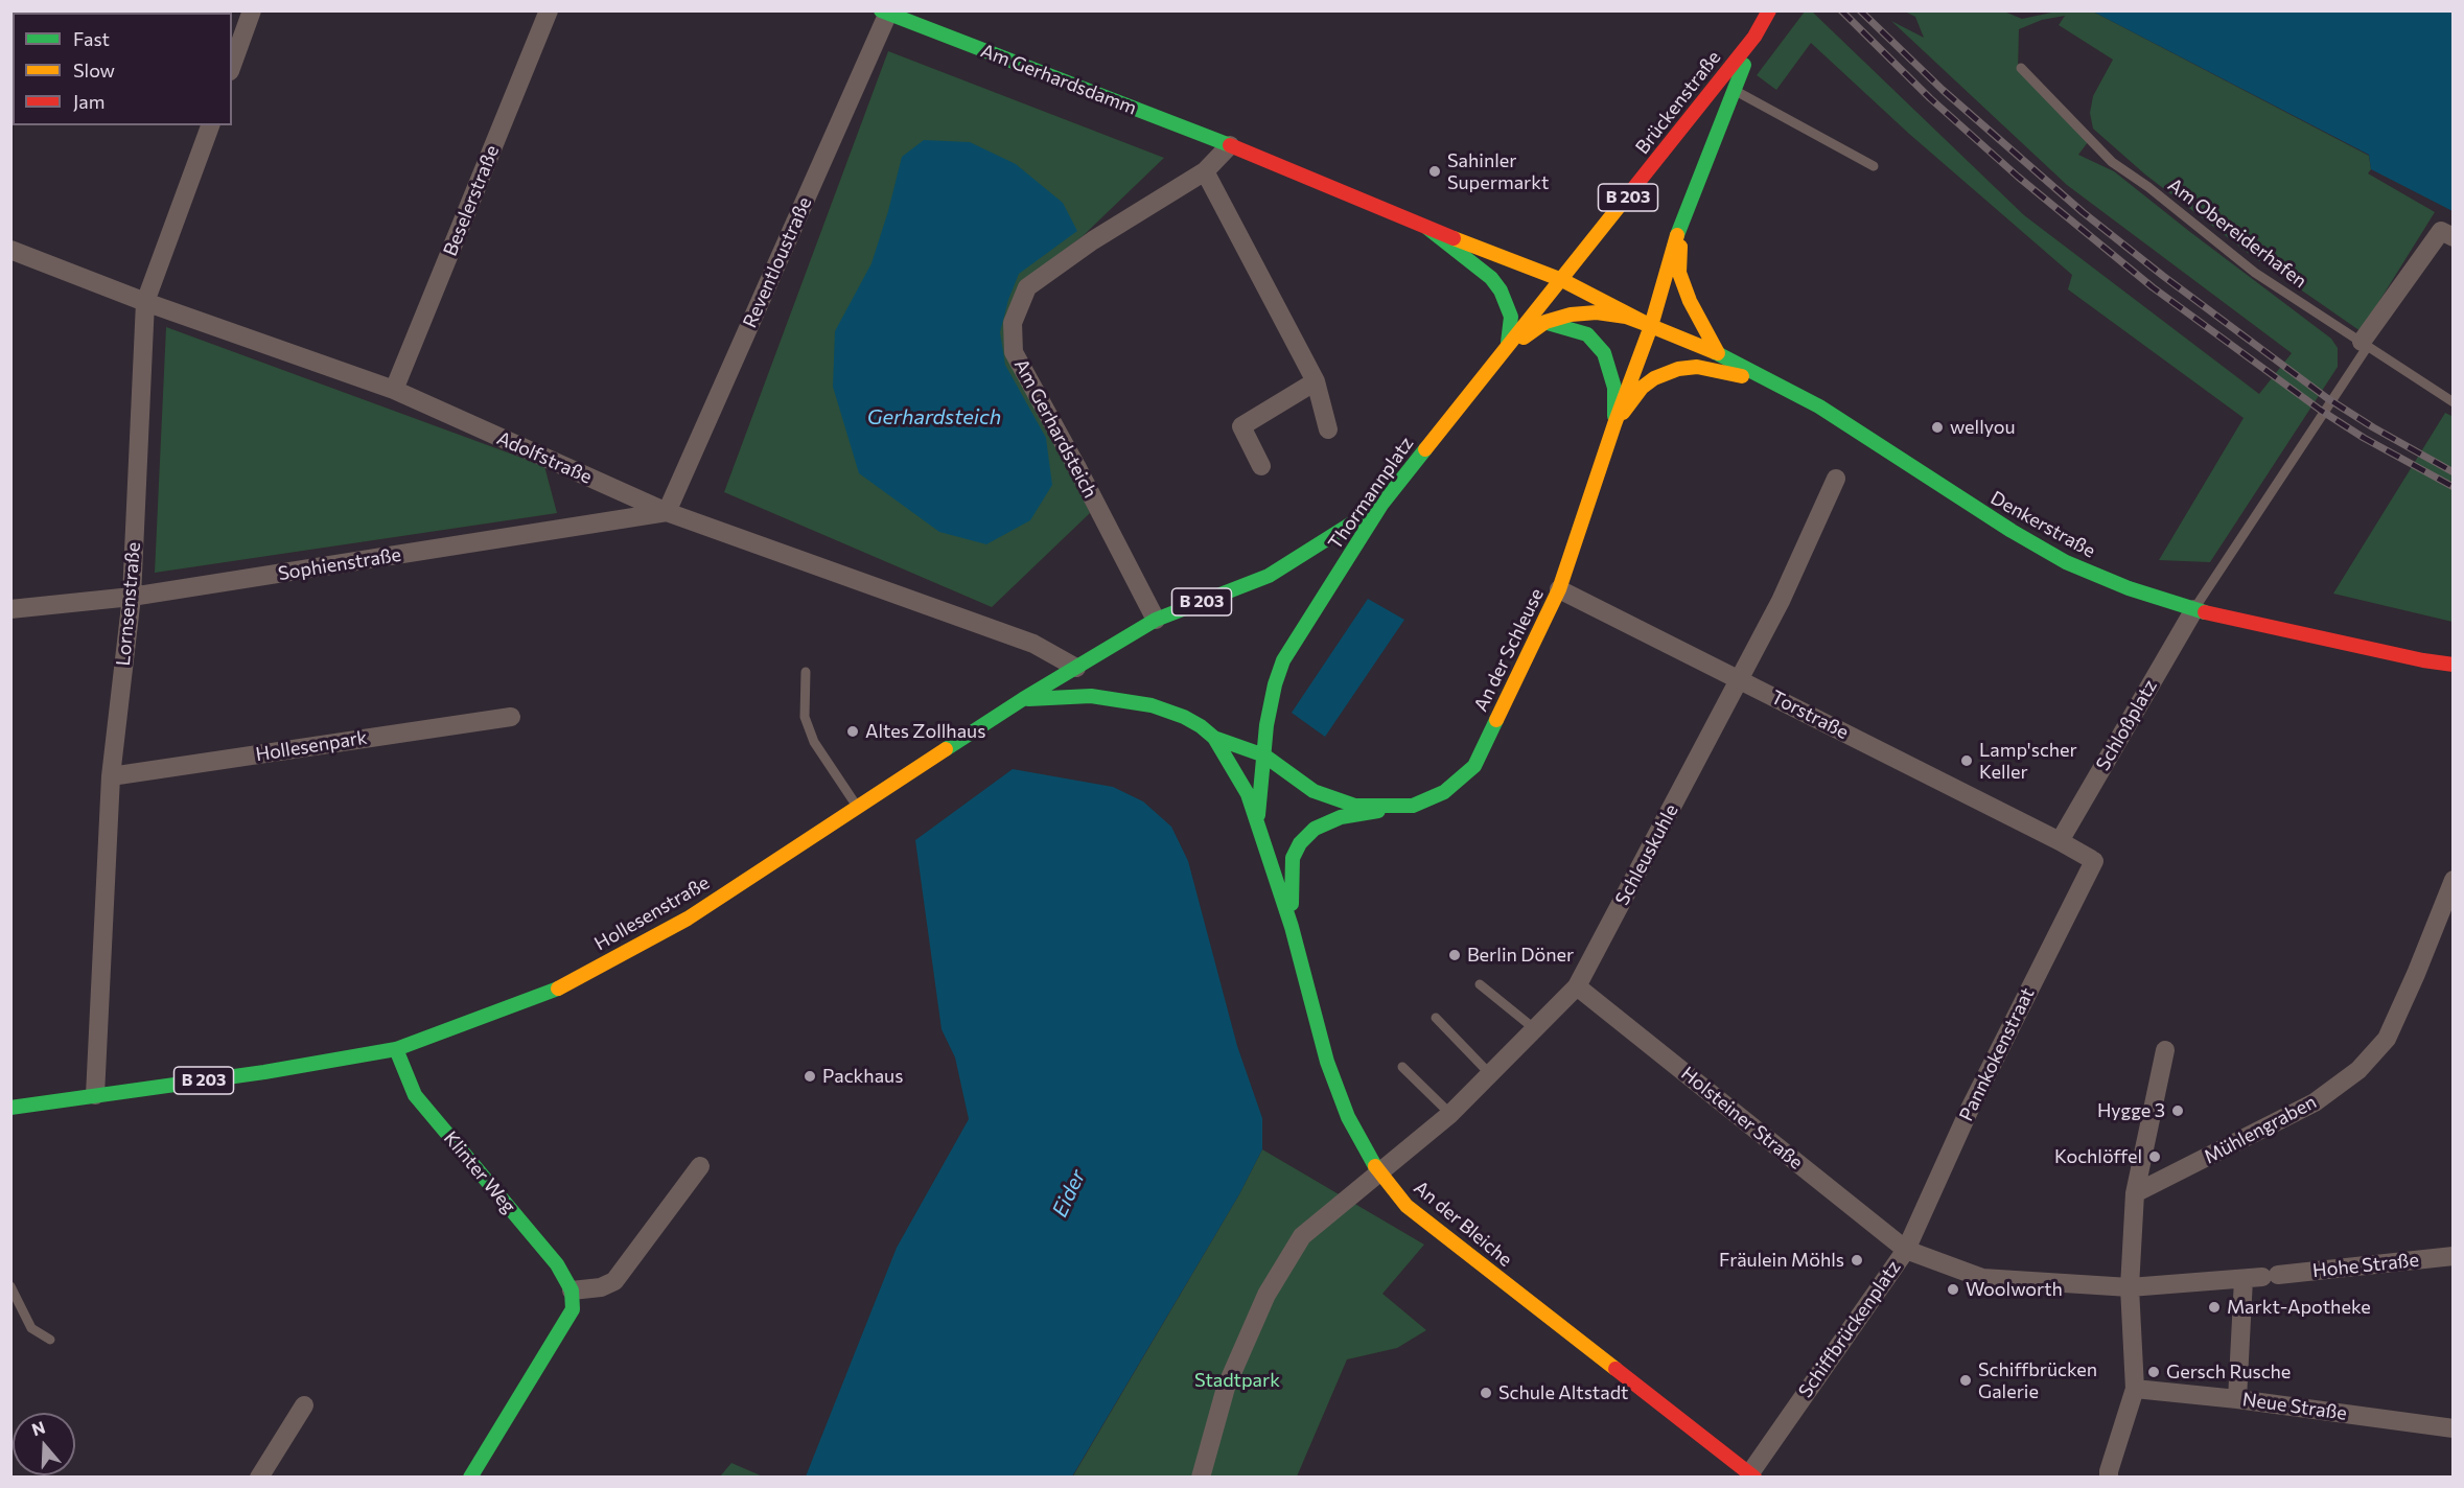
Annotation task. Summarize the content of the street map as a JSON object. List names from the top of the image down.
{
  "streets": {
    "main road": [
      "Am Gerhardsdamm",
      "Brückenstraße",
      "B 203",
      "Thormannplatz",
      "Denkerstraße",
      "An der Schleuse",
      "Hollesenstraße",
      "Klinter Weg",
      "An der Bleiche"
    ],
    "street": [
      "Beselerstraße",
      "Reventloustraße",
      "Am Gerhardsteich",
      "Adolfstraße",
      "Sophienstraße",
      "Lornsenstraße",
      "Torstraße",
      "Schloßplatz",
      "Hollesenpark",
      "Schleuskuhle",
      "Pannkokenstraat",
      "Holsteiner Straße",
      "Mühlengraben",
      "Hohe Straße",
      "Schiffbrückenplatz",
      "Neue Straße"
    ],
    "lane": ["Am Obereiderhafen"]
  },
  "crossings": [
    ["Am Gerhardsdamm", "Reventloustraße"],
    ["Am Gerhardsdamm", "Am Gerhardsteich"],
    ["Brückenstraße", "Thormannplatz"],
    ["Brückenstraße", "Denkerstraße"],
    ["Brückenstraße", "An der Schleuse"],
    ["B 203", "Am Gerhardsteich"],
    ["B 203", "Adolfstraße"],
    ["B 203", "Thormannplatz"],
    ["B 203", "An der Schleuse"],
    ["B 203", "Hollesenstraße"],
    ["B 203", "An der Bleiche"],
    ["Beselerstraße", "Adolfstraße"],
    ["Reventloustraße", "Adolfstraße"],
    ["Reventloustraße", "Sophienstraße"],
    ["Adolfstraße", "Sophienstraße"],
    ["Adolfstraße", "Lornsenstraße"],
    ["Thormannplatz", "An der Schleuse"],
    ["Thormannplatz", "An der Bleiche"],
    ["Denkerstraße", "An der Schleuse"],
    ["Denkerstraße", "Schloßplatz"],
    ["Sophienstraße", "Lornsenstraße"],
    ["Lornsenstraße", "Hollesenpark"],
    ["Lornsenstraße", "Hollesenstraße"],
    ["An der Schleuse", "Torstraße"],
    ["An der Schleuse", "An der Bleiche"],
    ["Torstraße", "Schloßplatz"],
    ["Torstraße", "Schleuskuhle"],
    ["Torstraße", "Pannkokenstraat"],
    ["Schloßplatz", "Pannkokenstraat"],
    ["Schleuskuhle", "Holsteiner Straße"],
    ["Schleuskuhle", "An der Bleiche"],
    ["Hollesenstraße", "Klinter Weg"],
    ["Pannkokenstraat", "Holsteiner Straße"],
    ["Pannkokenstraat", "Schiffbrückenplatz"],
    ["Holsteiner Straße", "Schiffbrückenplatz"],
    ["An der Bleiche", "Schiffbrückenplatz"],
    ["Hohe Straße", "Schiffbrückenplatz"]
  ],
  "water": ["Gerhardsteich", "Eider"],
  "parks": ["Stadtpark"],
  "places": [
    "Sahinler Supermarkt",
    "wellyou",
    "Altes Zollhaus",
    "Lamp'scher Keller",
    "Berlin Döner",
    "Packhaus",
    "Hygge 3",
    "Kochlöffel",
    "Fräulein Möhls",
    "Woolworth",
    "Markt-Apotheke",
    "Gersch Rusche",
    "Schiffbrücken Galerie",
    "Schule Altstadt"
  ],
  "legend": ["Fast", "Slow", "Jam"],
  "north": "top"
}
